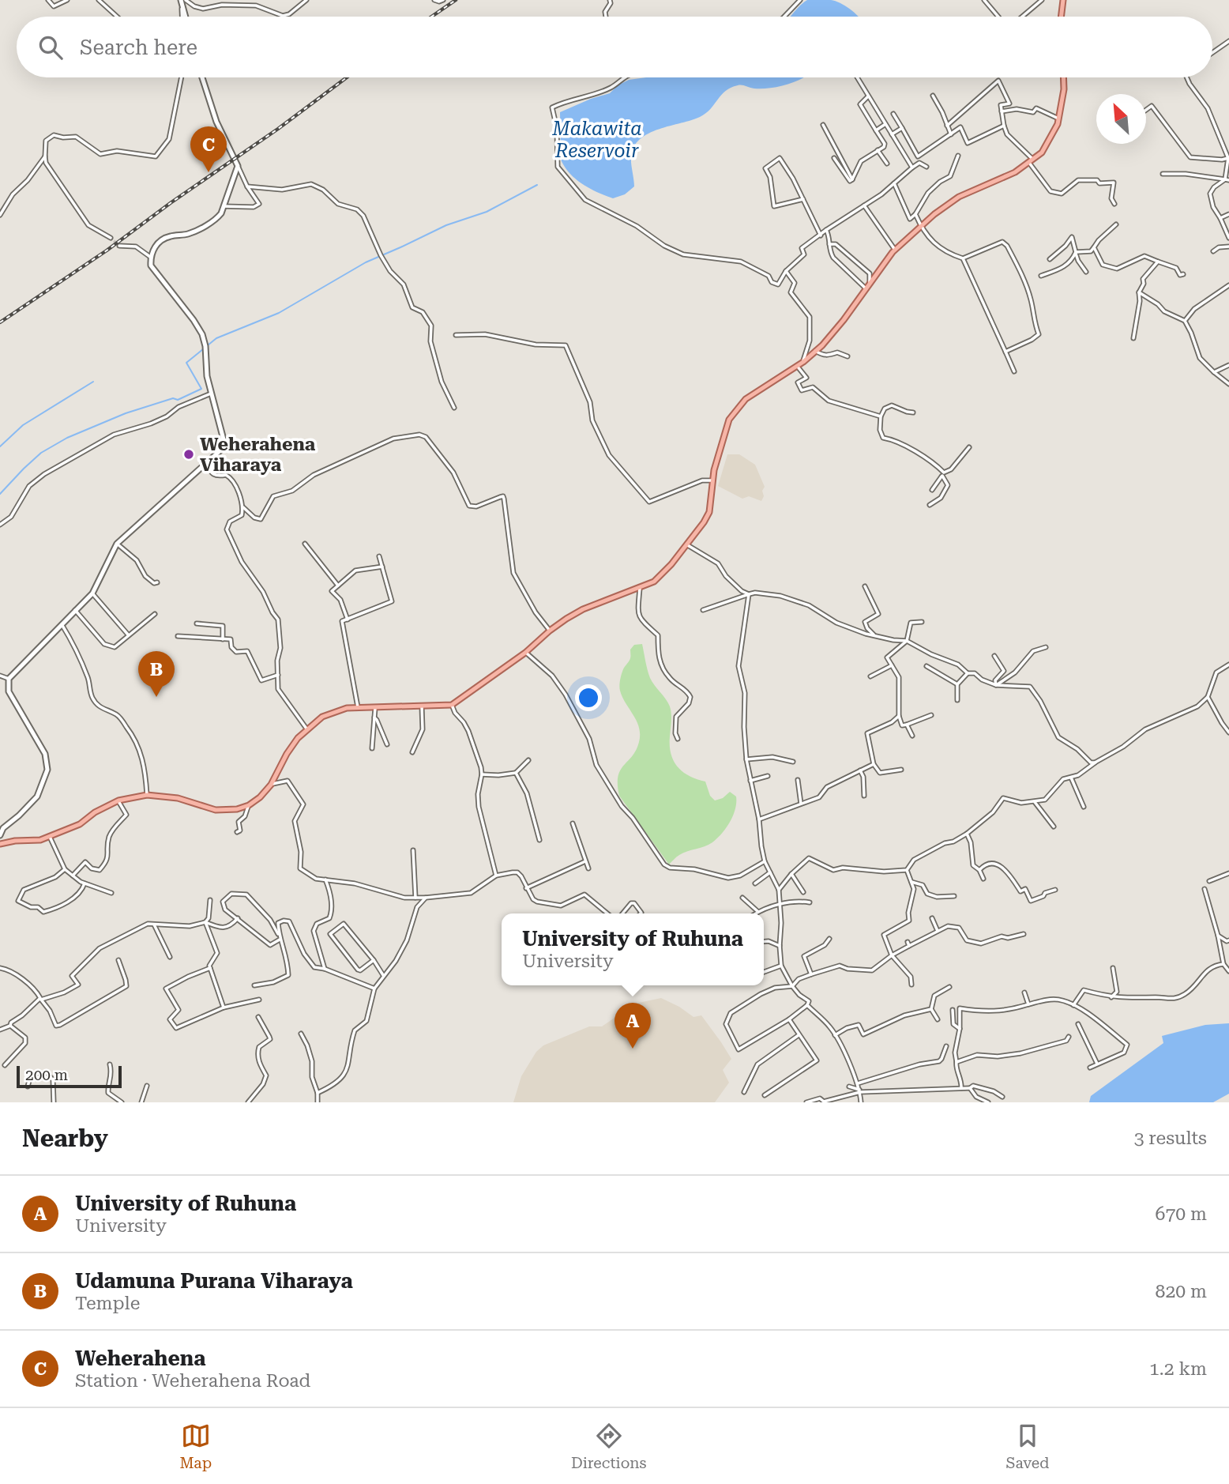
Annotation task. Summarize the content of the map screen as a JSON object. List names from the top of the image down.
{
  "water": ["Makawita Reservoir"],
  "places": ["Weherahena Viharaya"],
  "scale_bar": "200 m",
  "north": "top left",
  "page": {
    "search": "Search here",
    "pins": ["C", "B", "A"],
    "popup": ["University of Ruhuna", "University"],
    "scale": "200 m",
    "heading": ["Nearby", "3 results"],
    "list": [
      {
        "mark": "A",
        "name": "University of Ruhuna",
        "note": "University",
        "value": "670 m"
      },
      {
        "mark": "B",
        "name": "Udamuna Purana Viharaya",
        "note": "Temple",
        "value": "820 m"
      },
      {
        "mark": "C",
        "name": "Weherahena",
        "note": "Station · Weherahena Road",
        "value": "1.2 km"
      }
    ],
    "nav": ["Map", "Directions", "Saved"]
  }
}
